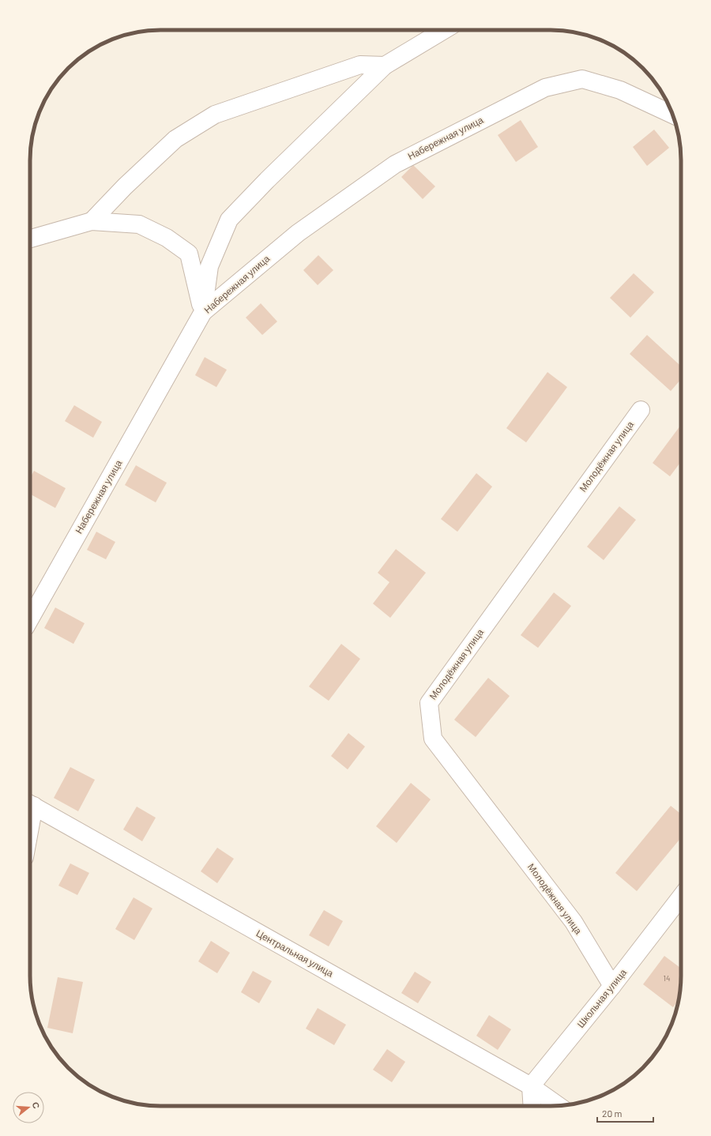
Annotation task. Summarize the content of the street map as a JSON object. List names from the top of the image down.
{
  "streets": {
    "street": [
      "Набережная улица",
      "Молодёжная улица",
      "Центральная улица",
      "Школьная улица"
    ]
  },
  "crossings": [
    ["Молодёжная улица", "Школьная улица"],
    ["Центральная улица", "Школьная улица"]
  ],
  "house_numbers": ["14"],
  "scale_bar": "20 m",
  "north": "right"
}
